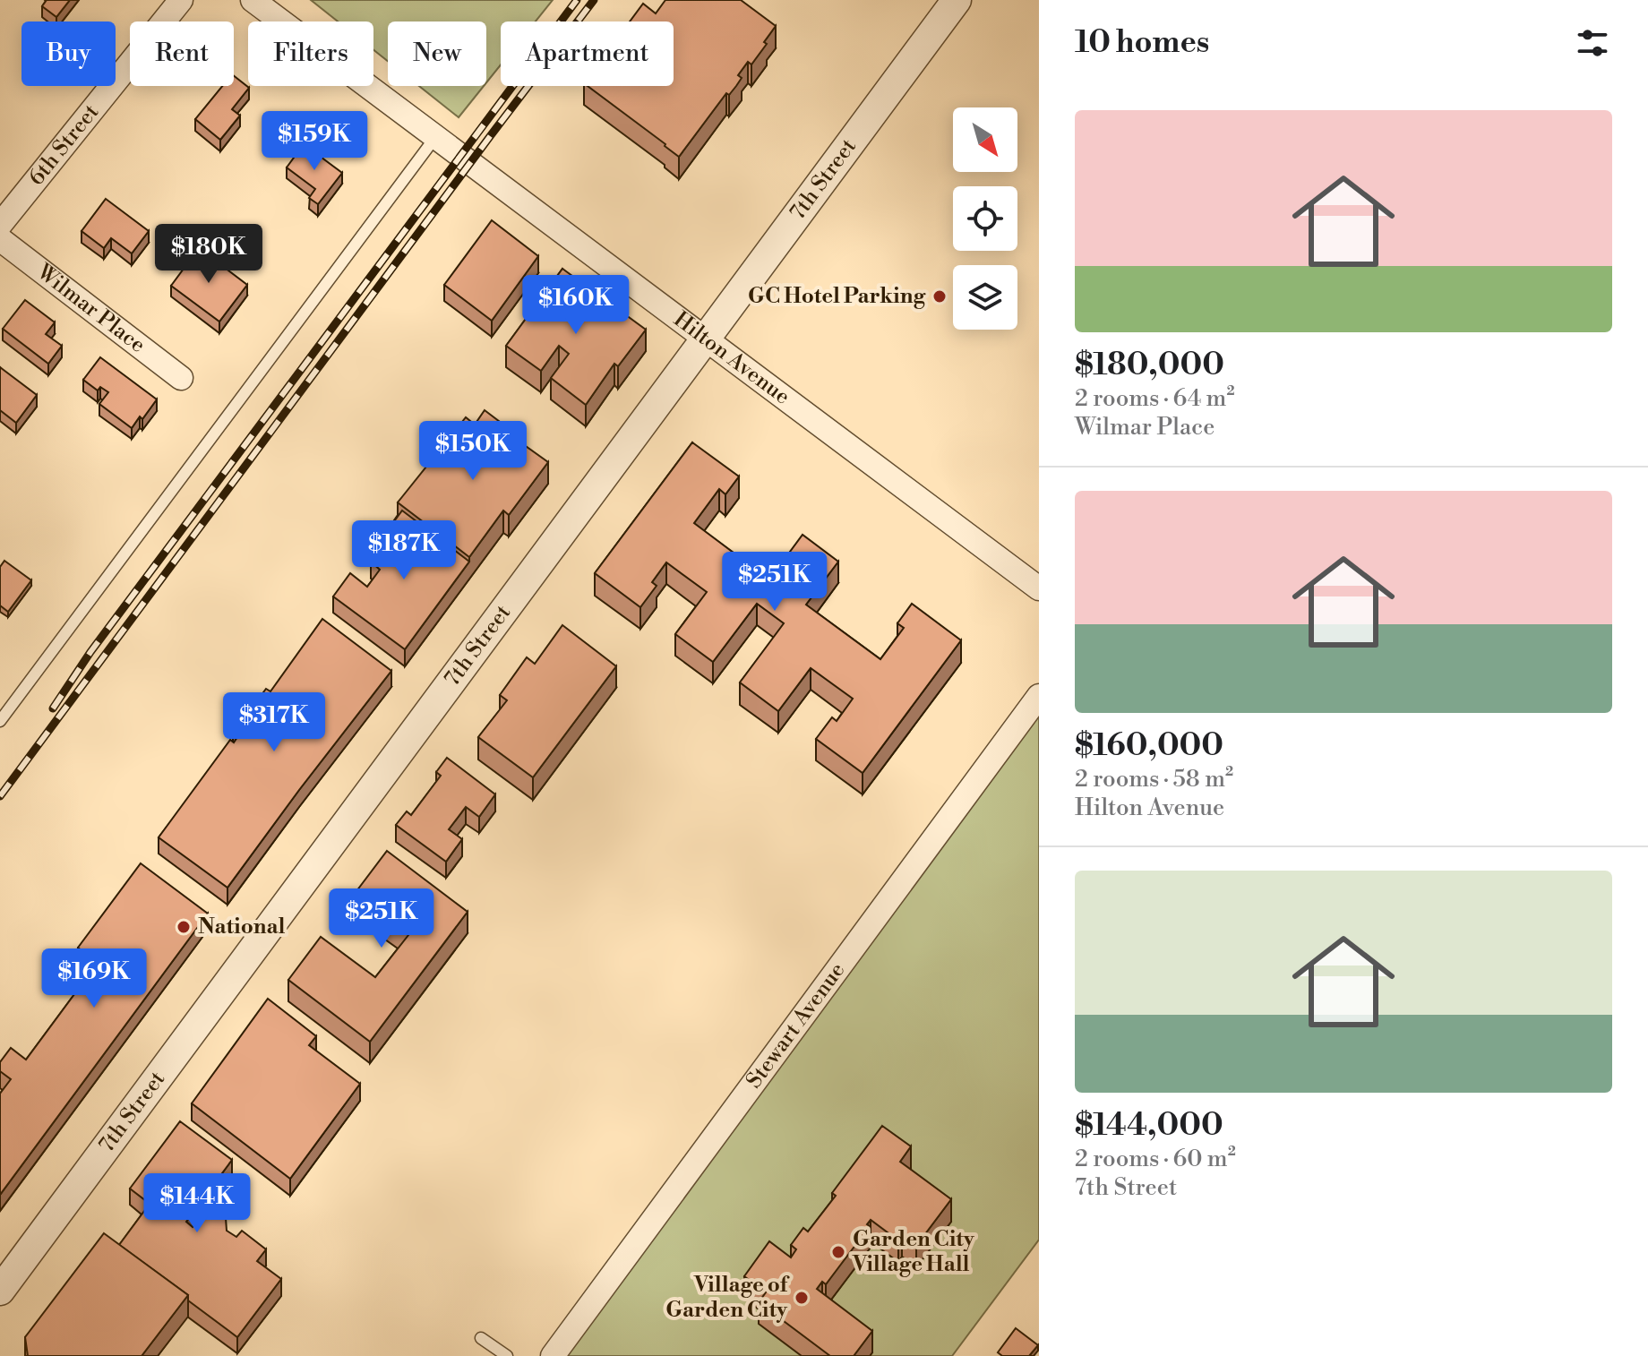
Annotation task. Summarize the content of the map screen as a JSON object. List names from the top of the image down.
{
  "streets": {
    "street": [
      "6th Street",
      "7th Street",
      "Wilmar Place",
      "Hilton Avenue",
      "Stewart Avenue"
    ]
  },
  "crossings": [
    ["7th Street", "Hilton Avenue"]
  ],
  "places": [
    "GC Hotel Parking",
    "National",
    "Garden City Village Hall",
    "Village of Garden City"
  ],
  "north": "bottom right",
  "page": {
    "heading": "10 homes",
    "chip": [
      "Buy",
      "Rent",
      "Filters",
      "New",
      "Apartment"
    ],
    "list": [
      {
        "name": "$180,000",
        "note": "2 rooms · 64 m² · Wilmar Place"
      },
      {
        "name": "$160,000",
        "note": "2 rooms · 58 m² · Hilton Avenue"
      },
      {
        "name": "$144,000",
        "note": "2 rooms · 60 m² · 7th Street"
      }
    ],
    "price": [
      "$159K",
      "$180K",
      "$160K",
      "$150K",
      "$187K",
      "$251K",
      "$317K",
      "$251K",
      "$169K",
      "$144K"
    ]
  }
}
